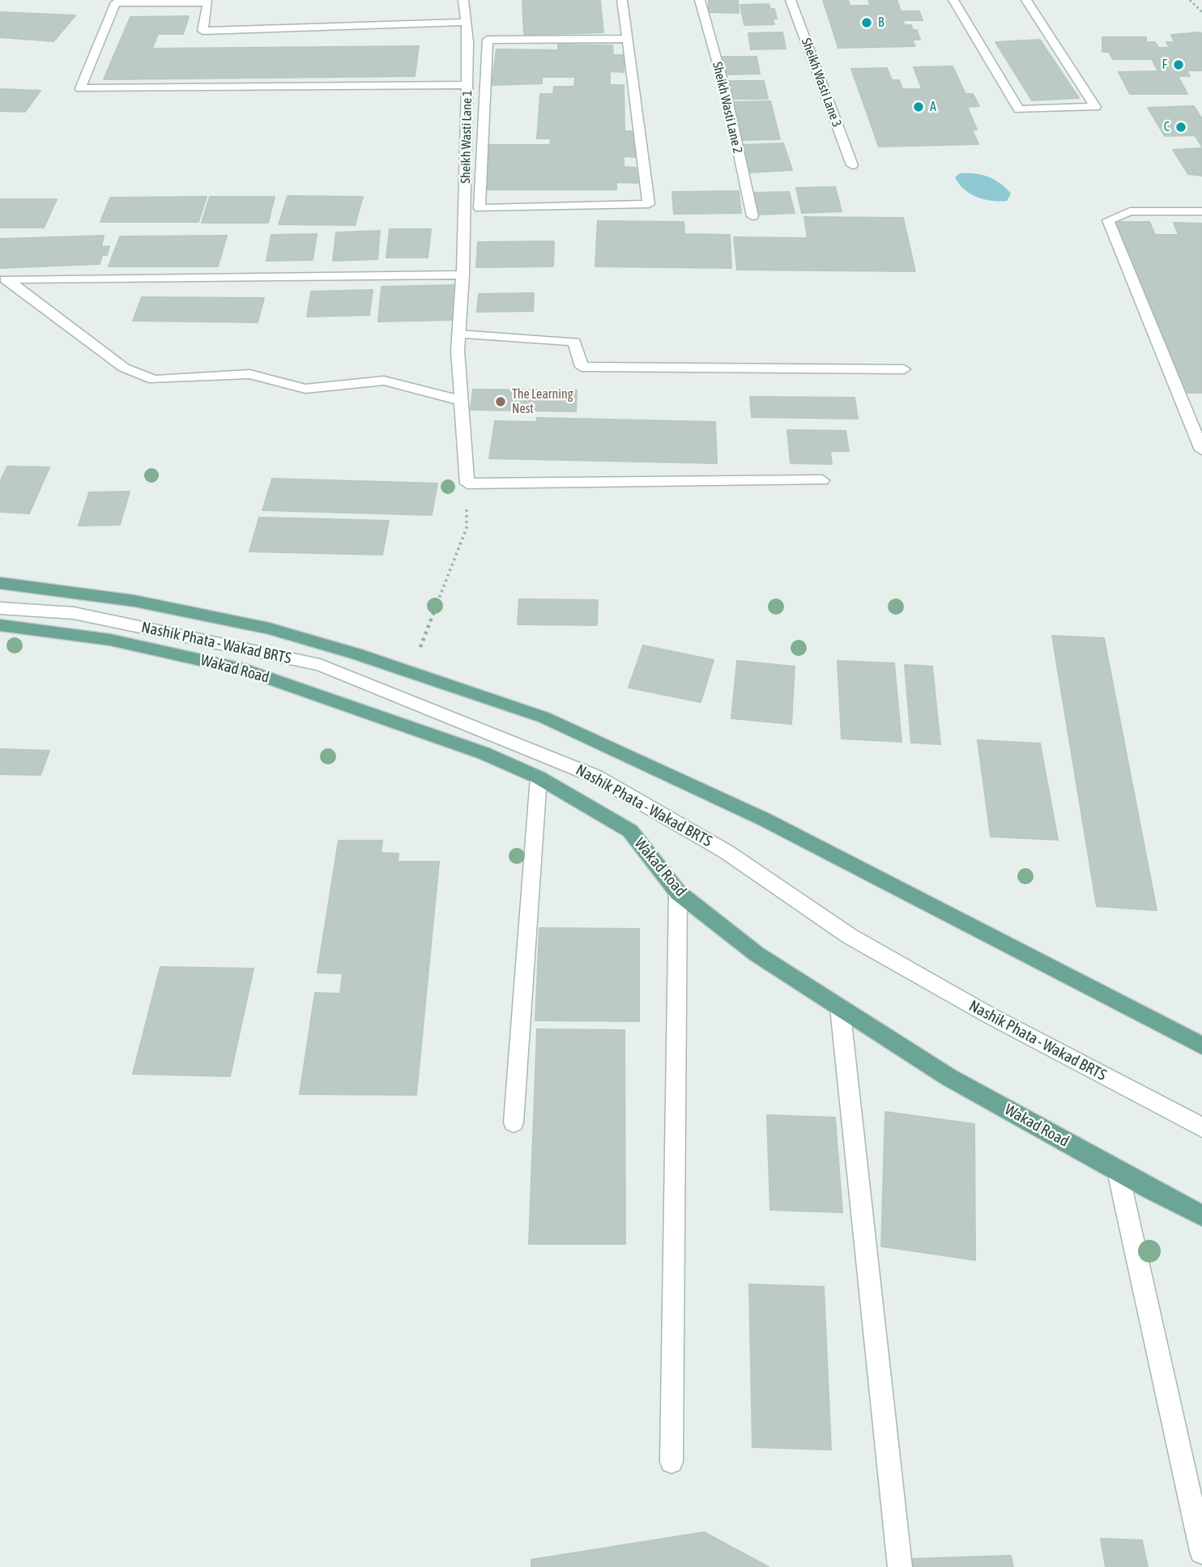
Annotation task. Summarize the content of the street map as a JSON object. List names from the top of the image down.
{
  "streets": {
    "main road": ["Wakad Road"],
    "street": [
      "Sheikh Wasti Lane 3",
      "Sheikh Wasti Lane 2",
      "Sheikh Wasti Lane 1",
      "Nashik Phata - Wakad BRTS"
    ]
  },
  "places": [
    "B",
    "F",
    "A",
    "C",
    "The Learning Nest"
  ]
}
